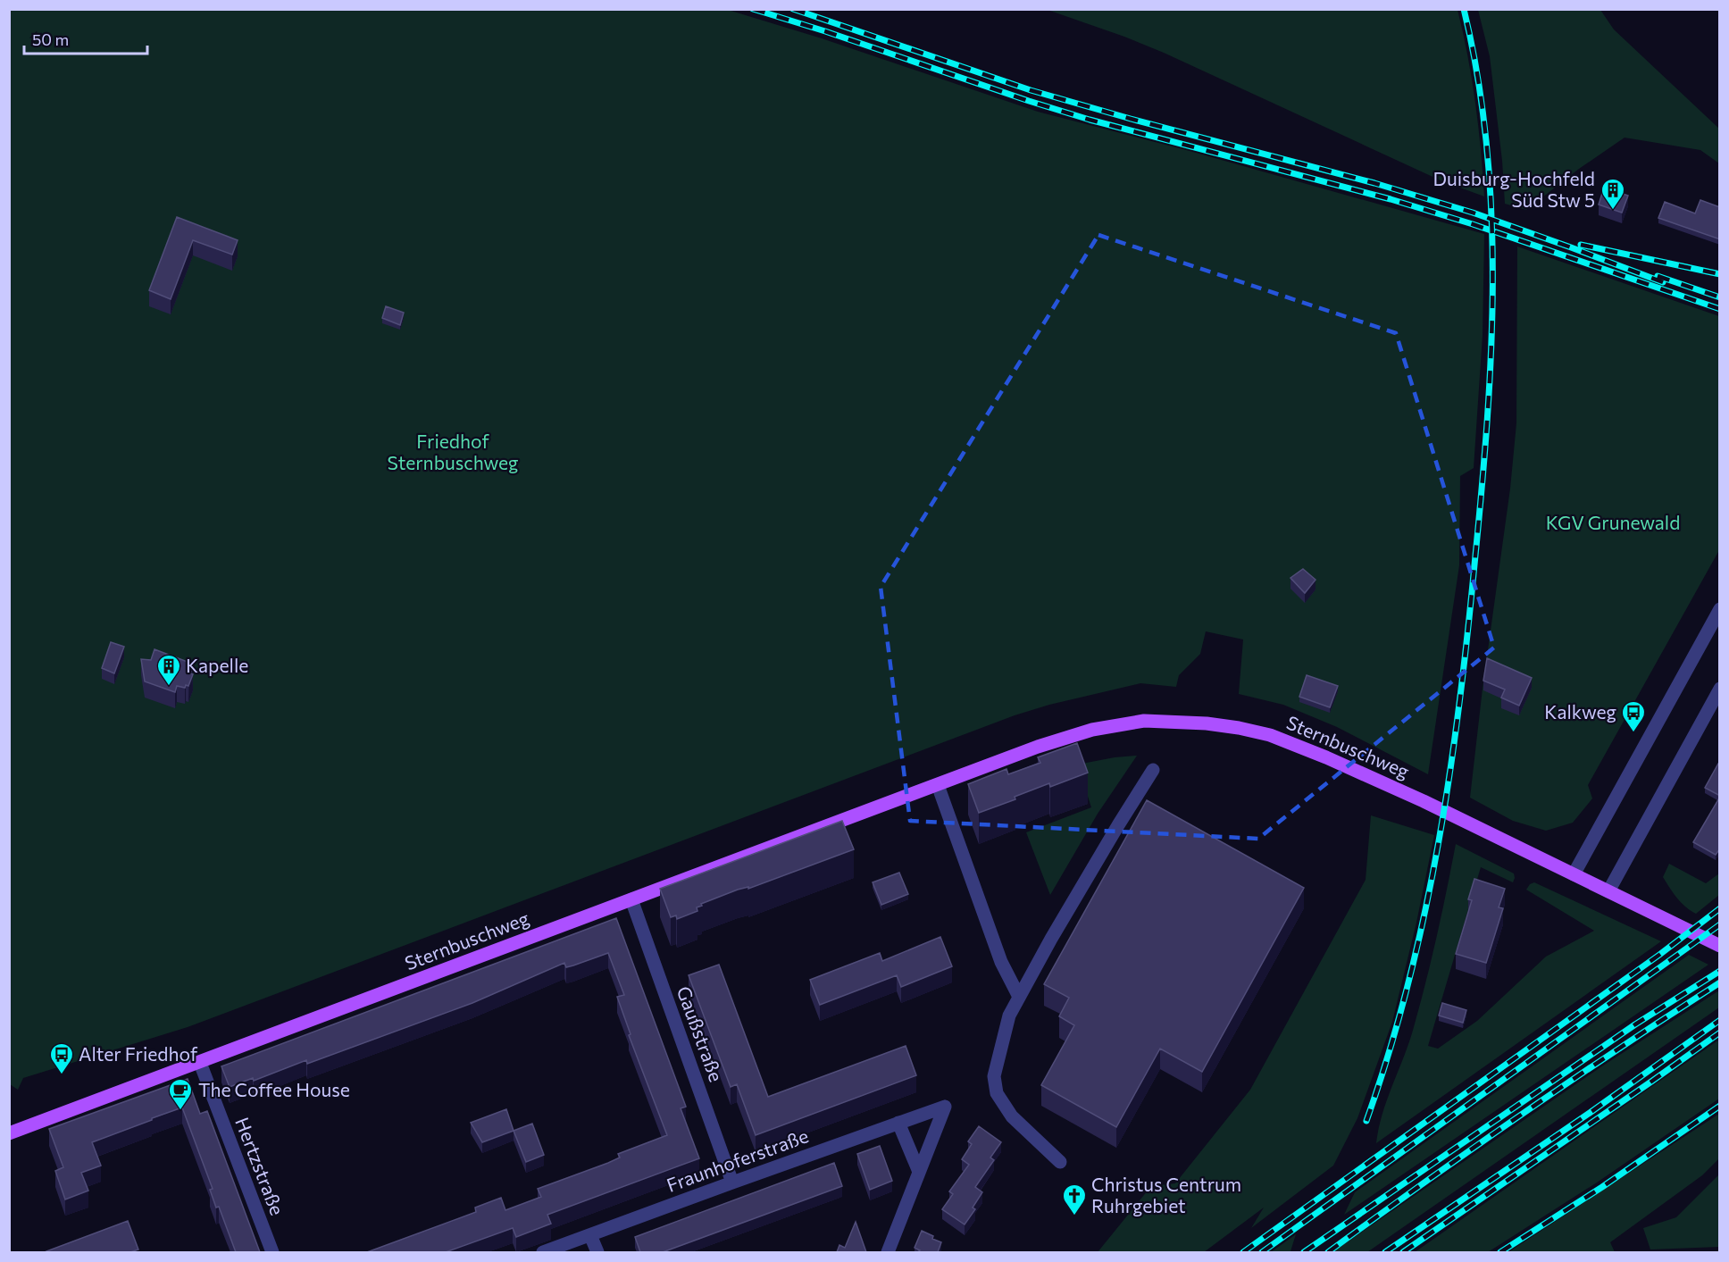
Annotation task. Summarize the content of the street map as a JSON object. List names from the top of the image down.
{
  "streets": {
    "main road": ["Sternbuschweg"],
    "street": ["Gaußstraße", "Fraunhoferstraße", "Hertzstraße"]
  },
  "crossings": [
    ["Sternbuschweg", "Gaußstraße"],
    ["Sternbuschweg", "Hertzstraße"],
    ["Gaußstraße", "Fraunhoferstraße"]
  ],
  "parks": ["Friedhof Sternbuschweg", "KGV Grunewald"],
  "places": {
    "building": ["Duisburg-Hochfeld Süd Stw 5", "Kapelle"],
    "bus stop": ["Kalkweg", "Alter Friedhof"],
    "cafe": ["The Coffee House"],
    "church": ["Christus Centrum Ruhrgebiet"]
  },
  "scale_bar": "50 m"
}
